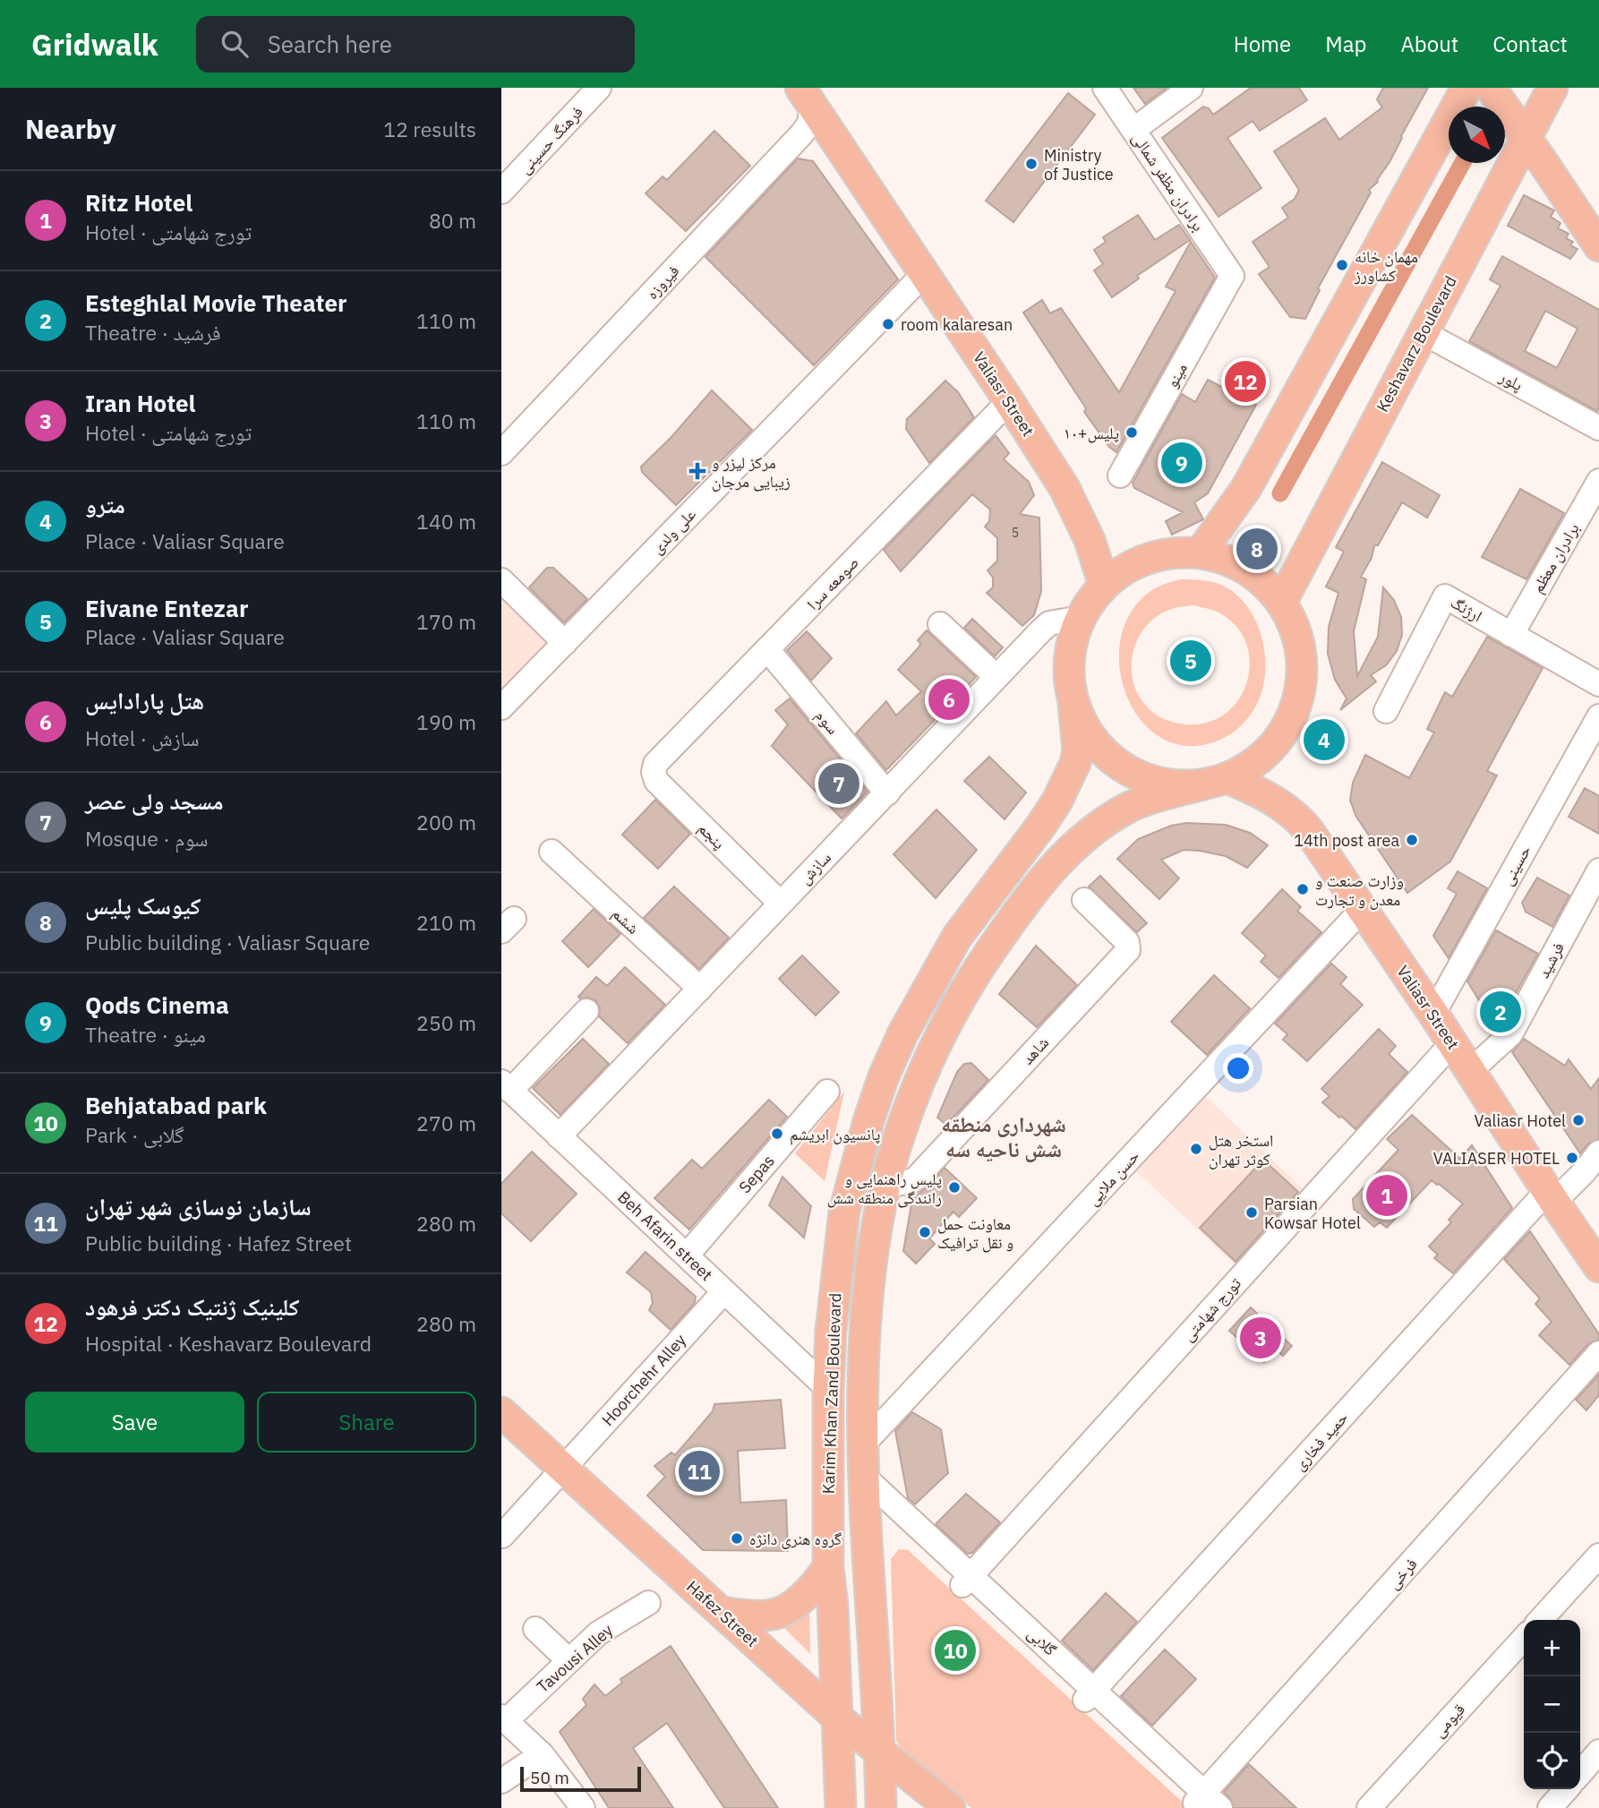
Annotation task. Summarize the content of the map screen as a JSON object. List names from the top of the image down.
{
  "streets": {
    "main road": [
      "Keshavarz Boulevard",
      "Valiasr Street",
      "Karim Khan Zand Boulevard",
      "Hafez Street"
    ],
    "street": [
      "فرهنگ حسینی",
      "برادران مظفر شمالی",
      "فیروزه",
      "مینو",
      "پلور",
      "علی ولدی",
      "برادران معظم",
      "صومعه سرا",
      "ارژنگ",
      "سوم",
      "پنجم",
      "حسینی",
      "سازش",
      "ششم",
      "فرشید",
      "شاهد",
      "Sepas",
      "حسن ملایی",
      "Beh Afarin street",
      "تورج شهامتی",
      "Hoorchehr Alley",
      "حمید فخاری",
      "فرخی",
      "گلابی",
      "Tavousi Alley",
      "قیومی"
    ]
  },
  "crossings": [
    ["برادران مظفر شمالی", "مینو"],
    ["فیروزه", "Valiasr Street"],
    ["Keshavarz Boulevard", "پلور"],
    ["Valiasr Street", "علی ولدی"],
    ["Valiasr Street", "صومعه سرا"],
    ["Valiasr Street", "حسینی"],
    ["Valiasr Street", "فرشید"],
    ["Valiasr Street", "حسن ملایی"],
    ["Valiasr Street", "تورج شهامتی"],
    ["Valiasr Street", "Karim Khan Zand Boulevard"],
    ["Valiasr Street", "حمید فخاری"],
    ["برادران معظم", "ارژنگ"],
    ["صومعه سرا", "سوم"],
    ["صومعه سرا", "پنجم"],
    ["سوم", "سازش"],
    ["پنجم", "سازش"],
    ["سازش", "ششم"],
    ["سازش", "Beh Afarin street"],
    ["شاهد", "Karim Khan Zand Boulevard"],
    ["Sepas", "Beh Afarin street"],
    ["حسن ملایی", "Karim Khan Zand Boulevard"],
    ["Beh Afarin street", "Hoorchehr Alley"],
    ["Beh Afarin street", "Karim Khan Zand Boulevard"],
    ["تورج شهامتی", "گلابی"],
    ["Hoorchehr Alley", "Hafez Street"],
    ["Karim Khan Zand Boulevard", "Hafez Street"],
    ["Karim Khan Zand Boulevard", "گلابی"],
    ["حمید فخاری", "گلابی"],
    ["فرخی", "گلابی"]
  ],
  "districts": ["شهرداری منطقه شش ناحیه سه"],
  "places": {
    "other": [
      "Ministry of Justice",
      "مهمان خانه كشاورز",
      "room kalaresan",
      "پلیس+۱۰",
      "14th post area",
      "وزارت صنعت و معدن و تجارت",
      "Valiasr Hotel",
      "پانسیون ابریشم",
      "استخر هتل کوثر تهران",
      "VALIASER HOTEL",
      "پلیس راهنمایی و رانندگی منطقه شش",
      "Parsian Kowsar Hotel",
      "معاونت حمل و نقل ترافیک",
      "گروه هنری دانژه"
    ],
    "health": ["مرکز لیزر و زیبایی مرجان"]
  },
  "house_numbers": ["5"],
  "scale_bar": "50 m",
  "north": "bottom right",
  "page": {
    "header": "Gridwalk",
    "search": "Search here",
    "nav": [
      "Home",
      "Map",
      "About",
      "Contact"
    ],
    "heading": ["Nearby", "12 results"],
    "list": [
      {
        "mark": "1",
        "name": "Ritz Hotel",
        "note": "Hotel · تورج شهامتی",
        "value": "80 m"
      },
      {
        "mark": "2",
        "name": "Esteghlal Movie Theater",
        "note": "Theatre · فرشید",
        "value": "110 m"
      },
      {
        "mark": "3",
        "name": "Iran Hotel",
        "note": "Hotel · تورج شهامتی",
        "value": "110 m"
      },
      {
        "mark": "4",
        "name": "مترو",
        "note": "Place · Valiasr Square",
        "value": "140 m"
      },
      {
        "mark": "5",
        "name": "Eivane Entezar",
        "note": "Place · Valiasr Square",
        "value": "170 m"
      },
      {
        "mark": "6",
        "name": "هتل پارادایس",
        "note": "Hotel · سازش",
        "value": "190 m"
      },
      {
        "mark": "7",
        "name": "مسجد ولی عصر",
        "note": "Mosque · سوم",
        "value": "200 m"
      },
      {
        "mark": "8",
        "name": "کیوسک پلیس",
        "note": "Public building · Valiasr Square",
        "value": "210 m"
      },
      {
        "mark": "9",
        "name": "Qods Cinema",
        "note": "Theatre · مینو",
        "value": "250 m"
      },
      {
        "mark": "10",
        "name": "Behjatabad park",
        "note": "Park · گلابی",
        "value": "270 m"
      },
      {
        "mark": "11",
        "name": "سازمان نوسازی شهر تهران",
        "note": "Public building · Hafez Street",
        "value": "280 m"
      },
      {
        "mark": "12",
        "name": "کلینیک ژنتیک دکتر فرهود",
        "note": "Hospital · Keshavarz Boulevard",
        "value": "280 m"
      }
    ],
    "pins": [
      "12",
      "9",
      "8",
      "5",
      "6",
      "4",
      "7",
      "2",
      "1",
      "3",
      "11",
      "10"
    ],
    "buttons": ["Save", "Share"],
    "map_buttons": ["+", "−"],
    "scale": "50 m"
  }
}
